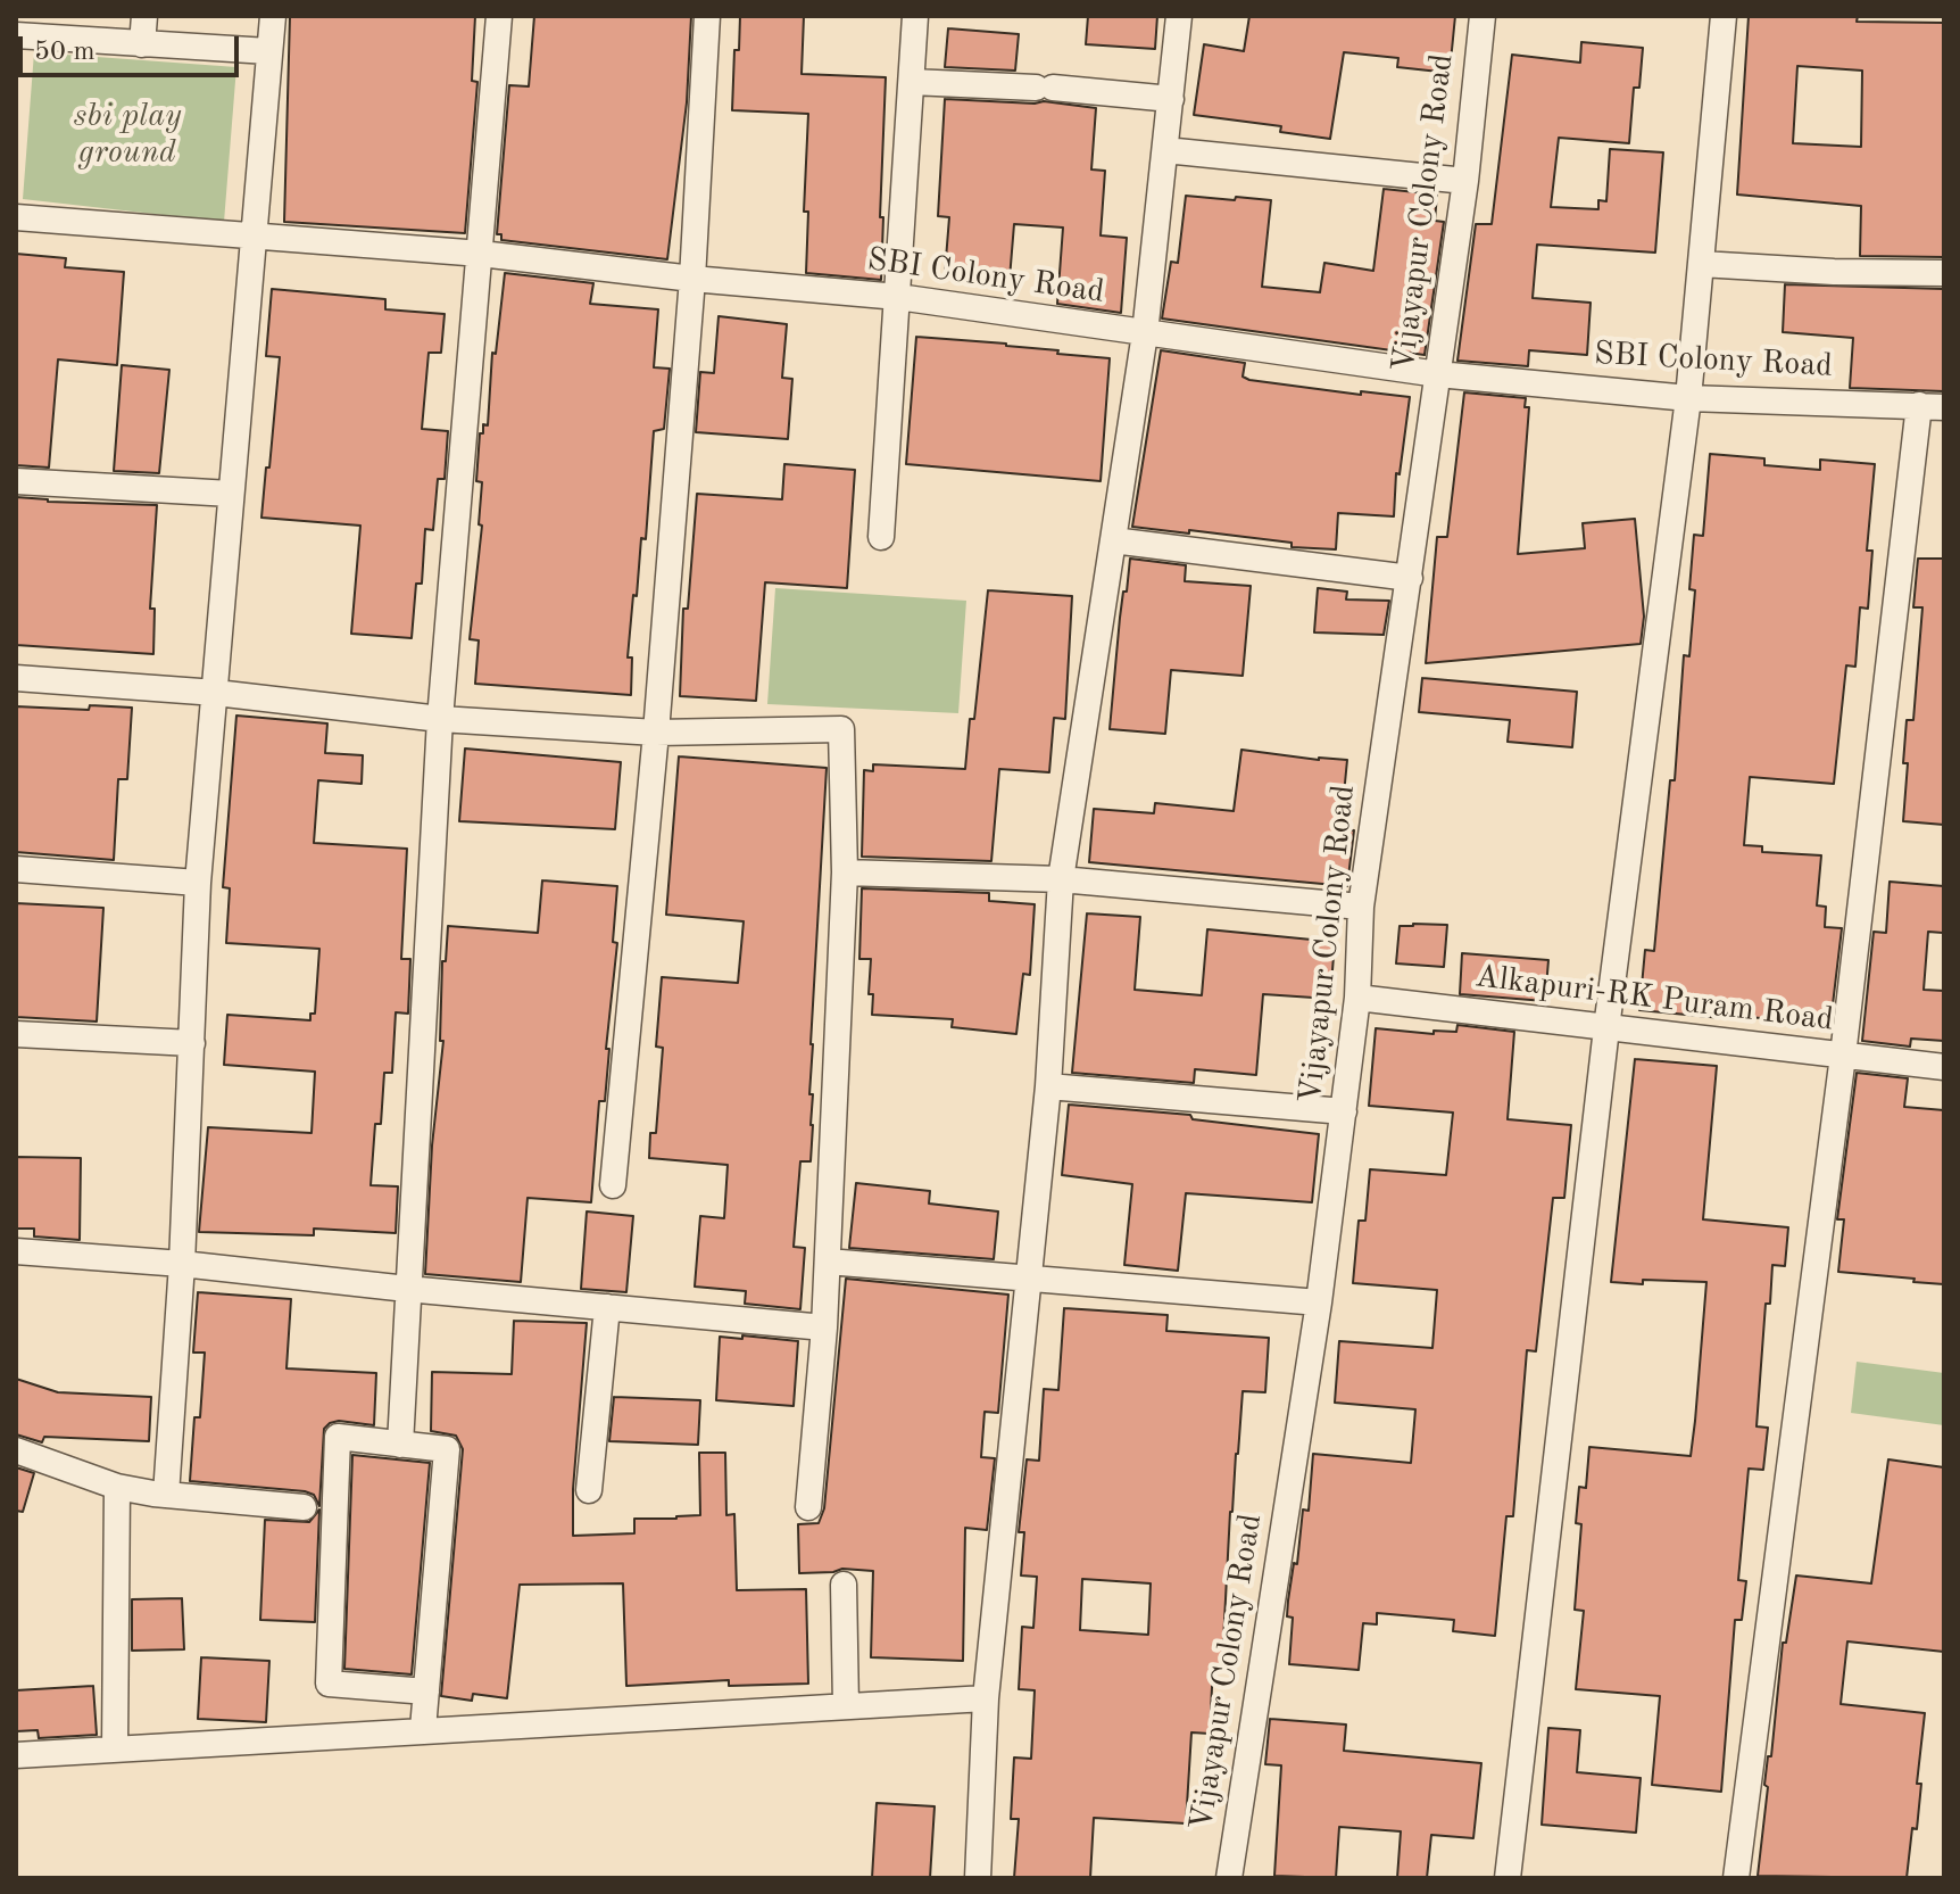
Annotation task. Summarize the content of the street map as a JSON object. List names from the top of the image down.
{
  "streets": {
    "street": ["Vijayapur Colony Road", "SBI Colony Road", "Alkapuri-RK Puram Road"]
  },
  "crossings": [
    ["Vijayapur Colony Road", "SBI Colony Road"],
    ["Vijayapur Colony Road", "Alkapuri-RK Puram Road"]
  ],
  "parks": ["sbi play ground"],
  "scale_bar": "50 m"
}
